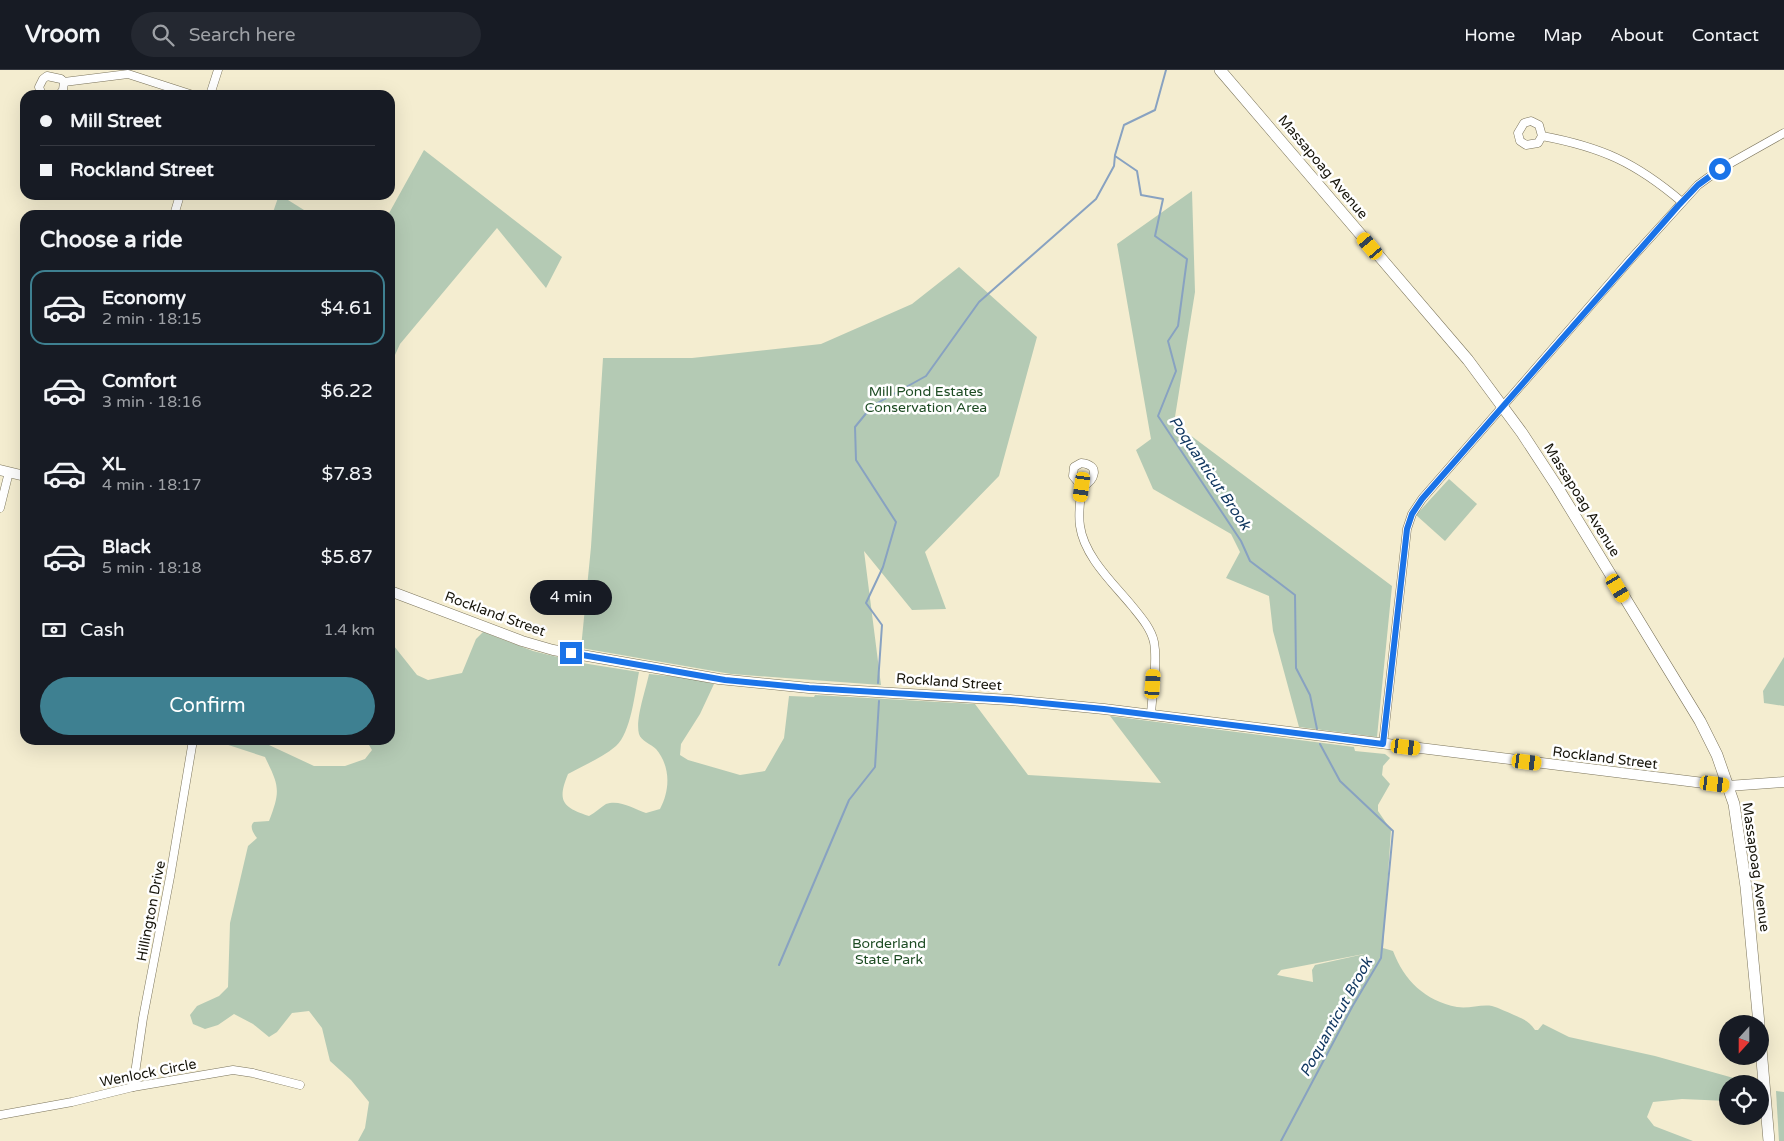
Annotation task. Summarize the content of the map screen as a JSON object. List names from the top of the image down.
{
  "streets": {
    "main road": ["Massapoag Avenue"],
    "street": ["Rockland Street", "Hillington Drive", "Wenlock Circle"]
  },
  "crossings": [
    ["Massapoag Avenue", "Rockland Street"],
    ["Hillington Drive", "Wenlock Circle"]
  ],
  "water": ["Poquanticut Brook"],
  "parks": ["Mill Pond Estates Conservation Area", "Borderland State Park"],
  "north": "bottom",
  "page": {
    "header": "Vroom",
    "search": "Search here",
    "nav": [
      "Home",
      "Map",
      "About",
      "Contact"
    ],
    "banner": ["Mill Street", "Rockland Street"],
    "heading": "Choose a ride",
    "list": [
      {
        "name": "Economy",
        "note": "2 min · 18:15",
        "value": "$4.61"
      },
      {
        "name": "Comfort",
        "note": "3 min · 18:16",
        "value": "$6.22"
      },
      {
        "name": "XL",
        "note": "4 min · 18:17",
        "value": "$7.83"
      },
      {
        "name": "Black",
        "note": "5 min · 18:18",
        "value": "$5.87"
      }
    ],
    "bubble": "4 min",
    "pay": ["Cash", "1.4 km"],
    "buttons": "Confirm"
  }
}
